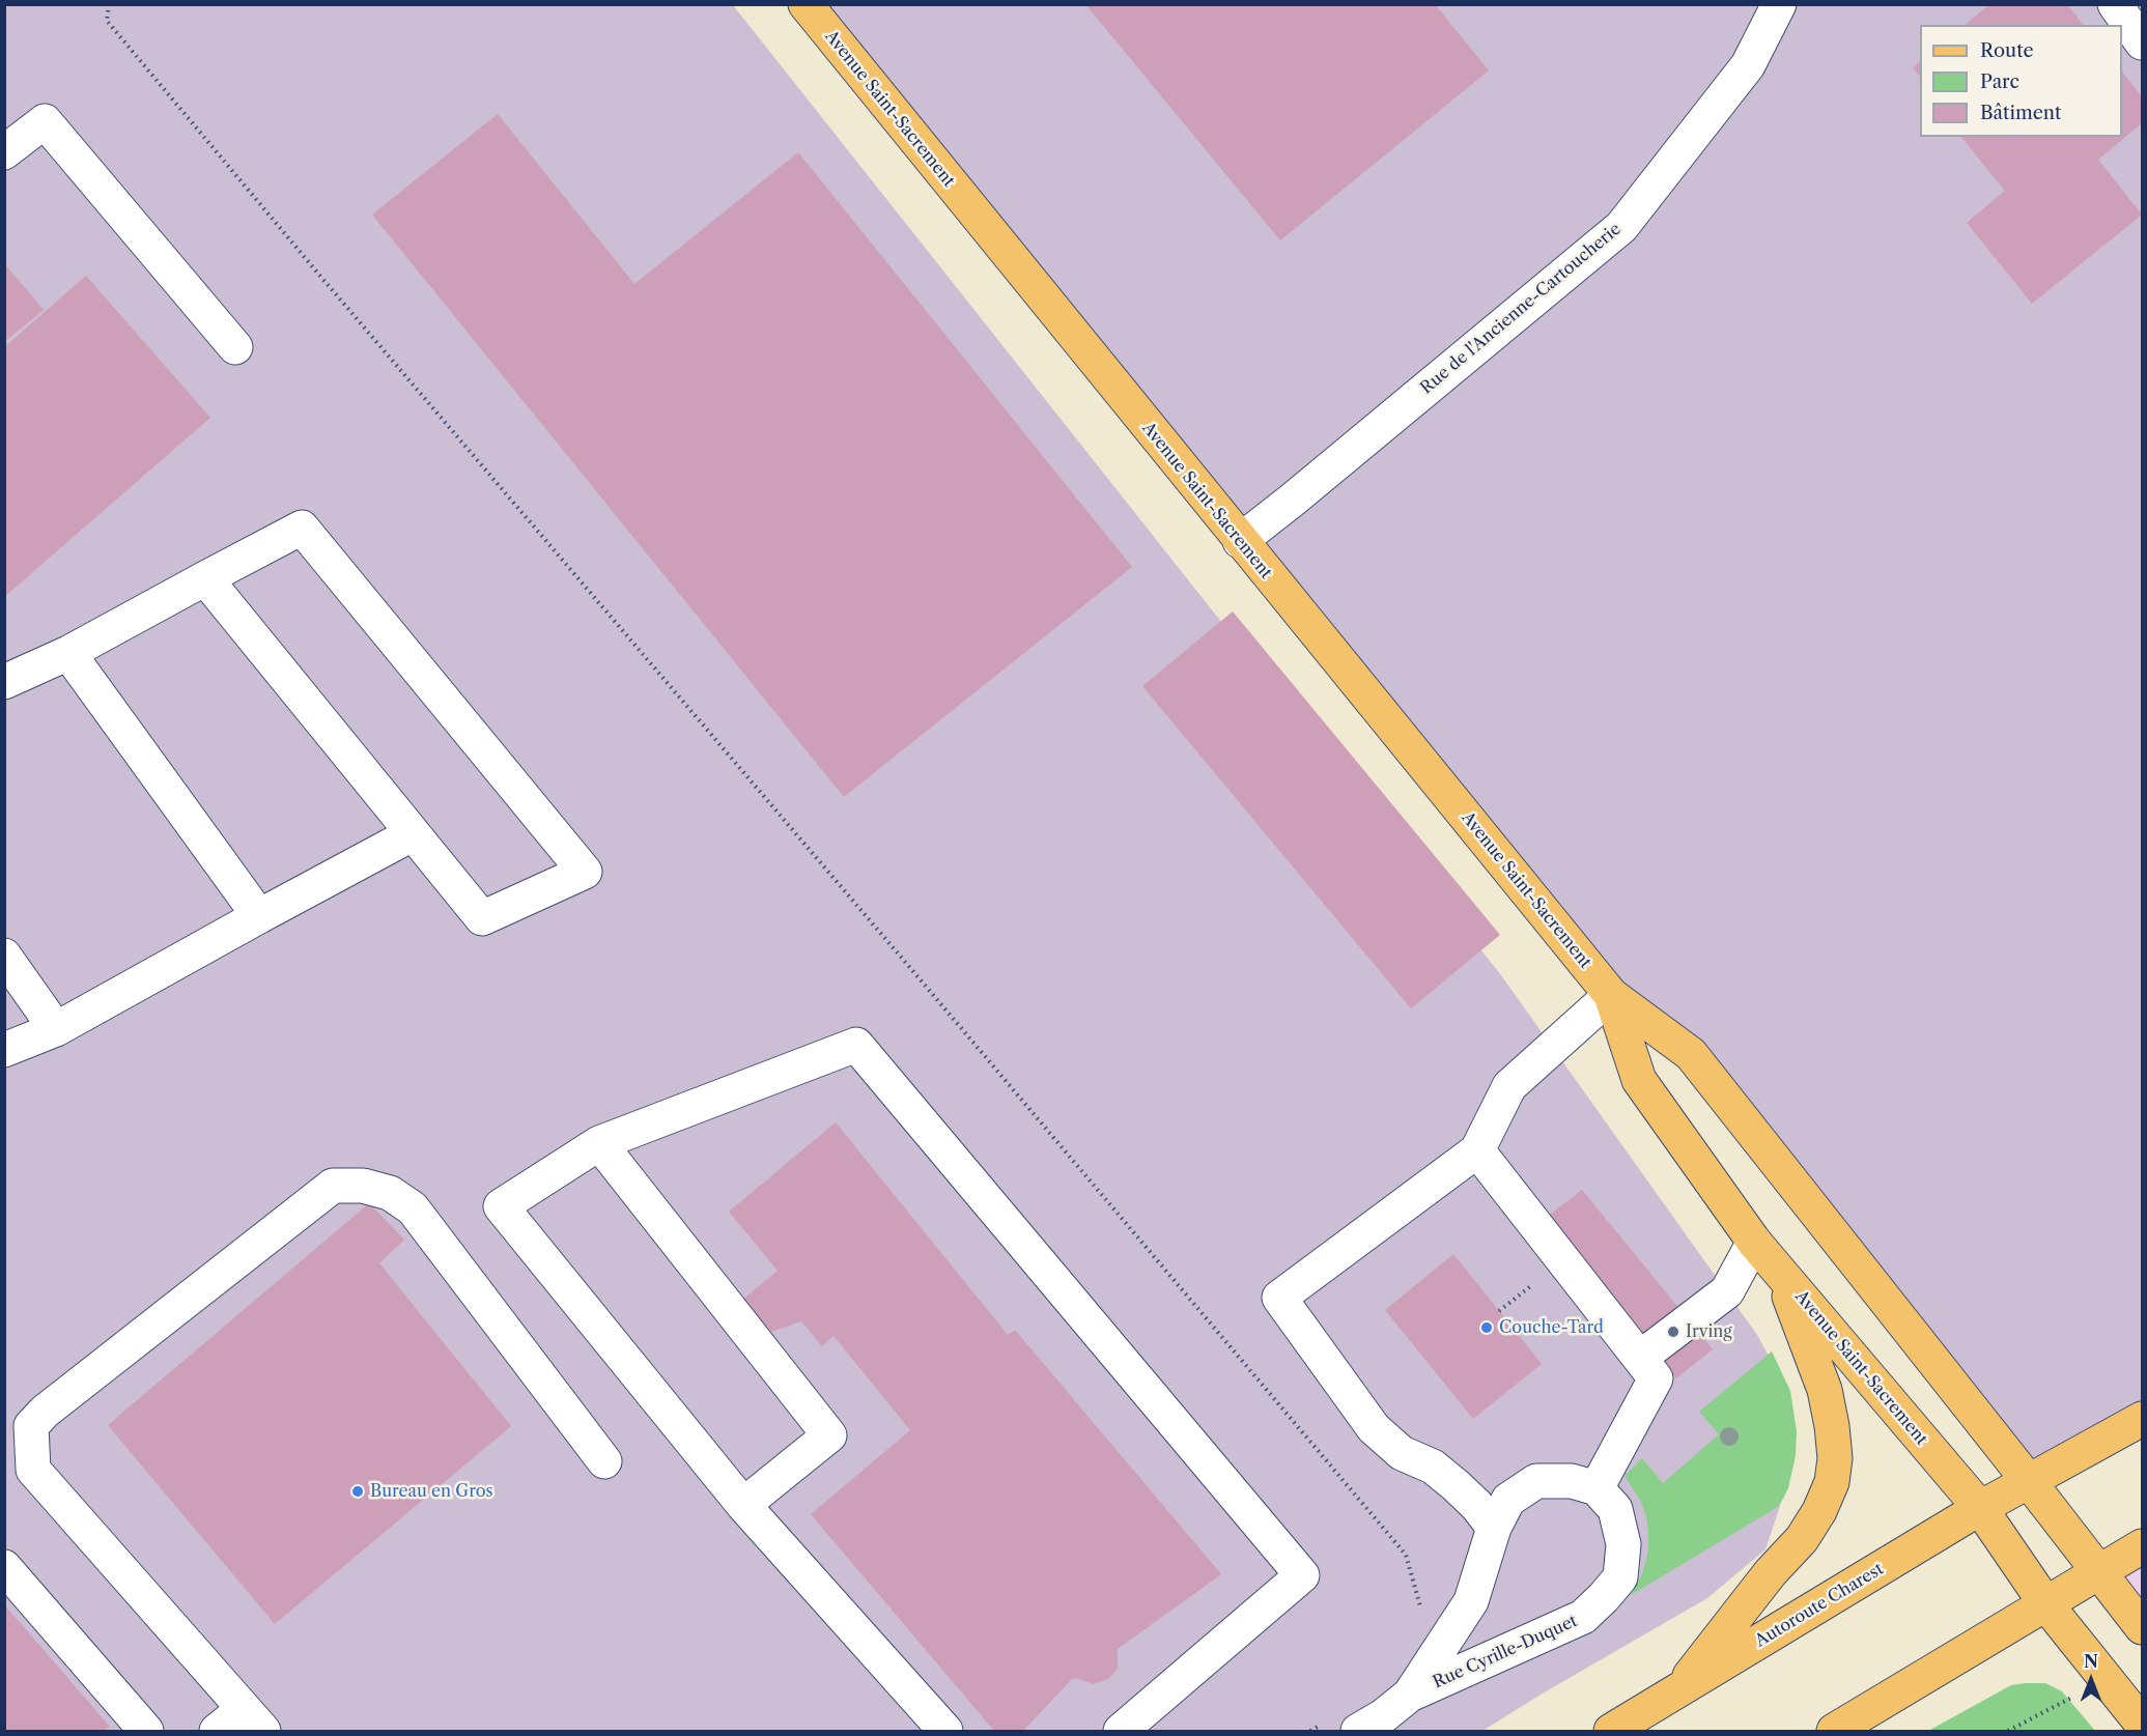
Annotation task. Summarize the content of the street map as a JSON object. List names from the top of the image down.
{
  "streets": {
    "main road": ["Avenue Saint-Sacrement", "Autoroute Charest"],
    "street": ["Rue de l'Ancienne-Cartoucherie", "Rue Cyrille-Duquet"]
  },
  "crossings": [
    ["Avenue Saint-Sacrement", "Rue de l'Ancienne-Cartoucherie"],
    ["Avenue Saint-Sacrement", "Autoroute Charest"]
  ],
  "places": ["Couche-Tard", "Irving", "Bureau en Gros"],
  "legend": ["Route", "Parc", "Bâtiment"],
  "north": "top"
}
